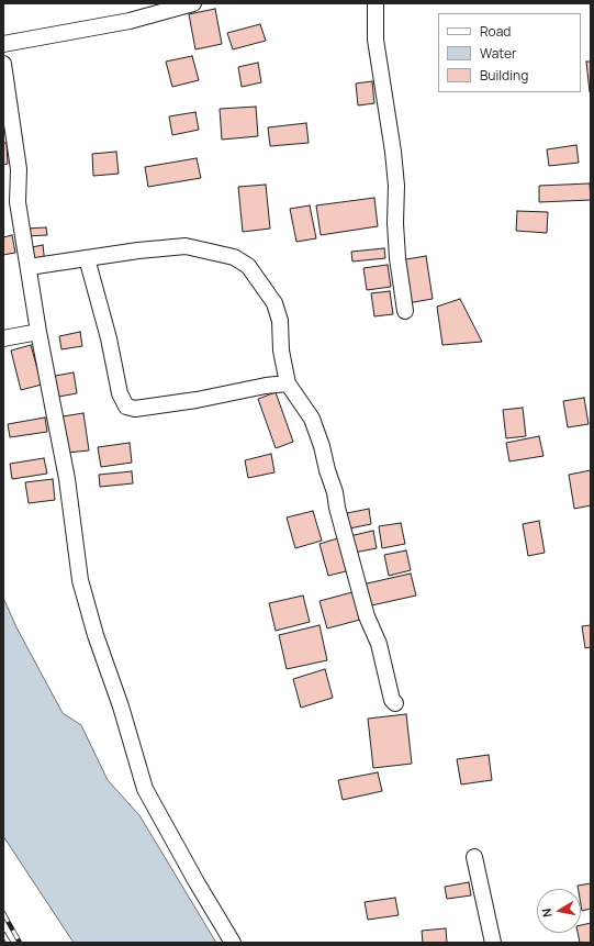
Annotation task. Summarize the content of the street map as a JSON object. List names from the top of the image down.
{
  "legend": ["Road", "Water", "Building"],
  "north": "left"
}
